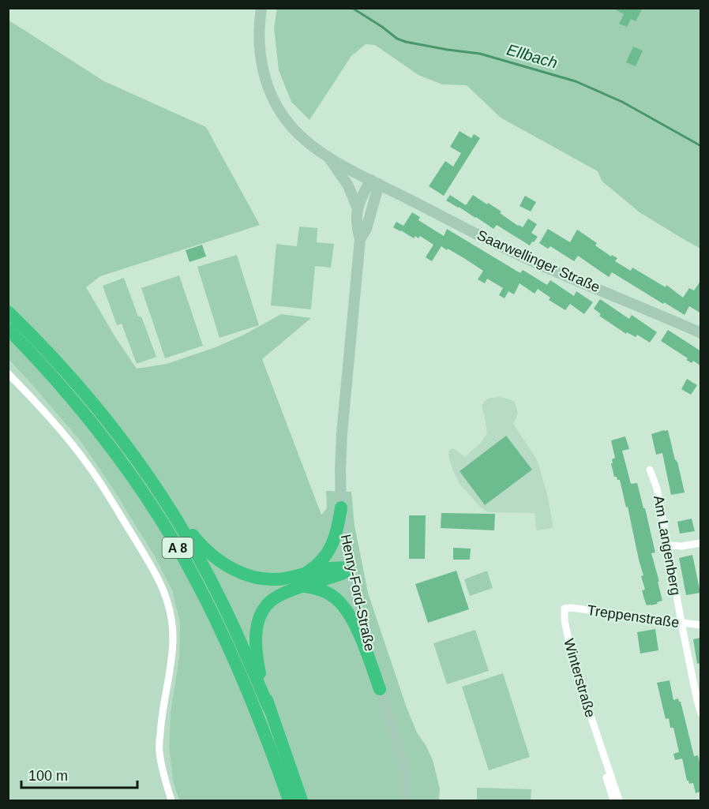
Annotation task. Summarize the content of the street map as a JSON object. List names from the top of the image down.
{
  "streets": {
    "highway": ["A 8"],
    "street": [
      "Saarwellinger Straße",
      "Am Langenberg",
      "Henry-Ford-Straße",
      "Treppenstraße",
      "Winterstraße"
    ]
  },
  "crossings": [
    ["Saarwellinger Straße", "Henry-Ford-Straße"],
    ["Am Langenberg", "Treppenstraße"],
    ["Treppenstraße", "Winterstraße"]
  ],
  "water": ["Ellbach"],
  "scale_bar": "100 m"
}
